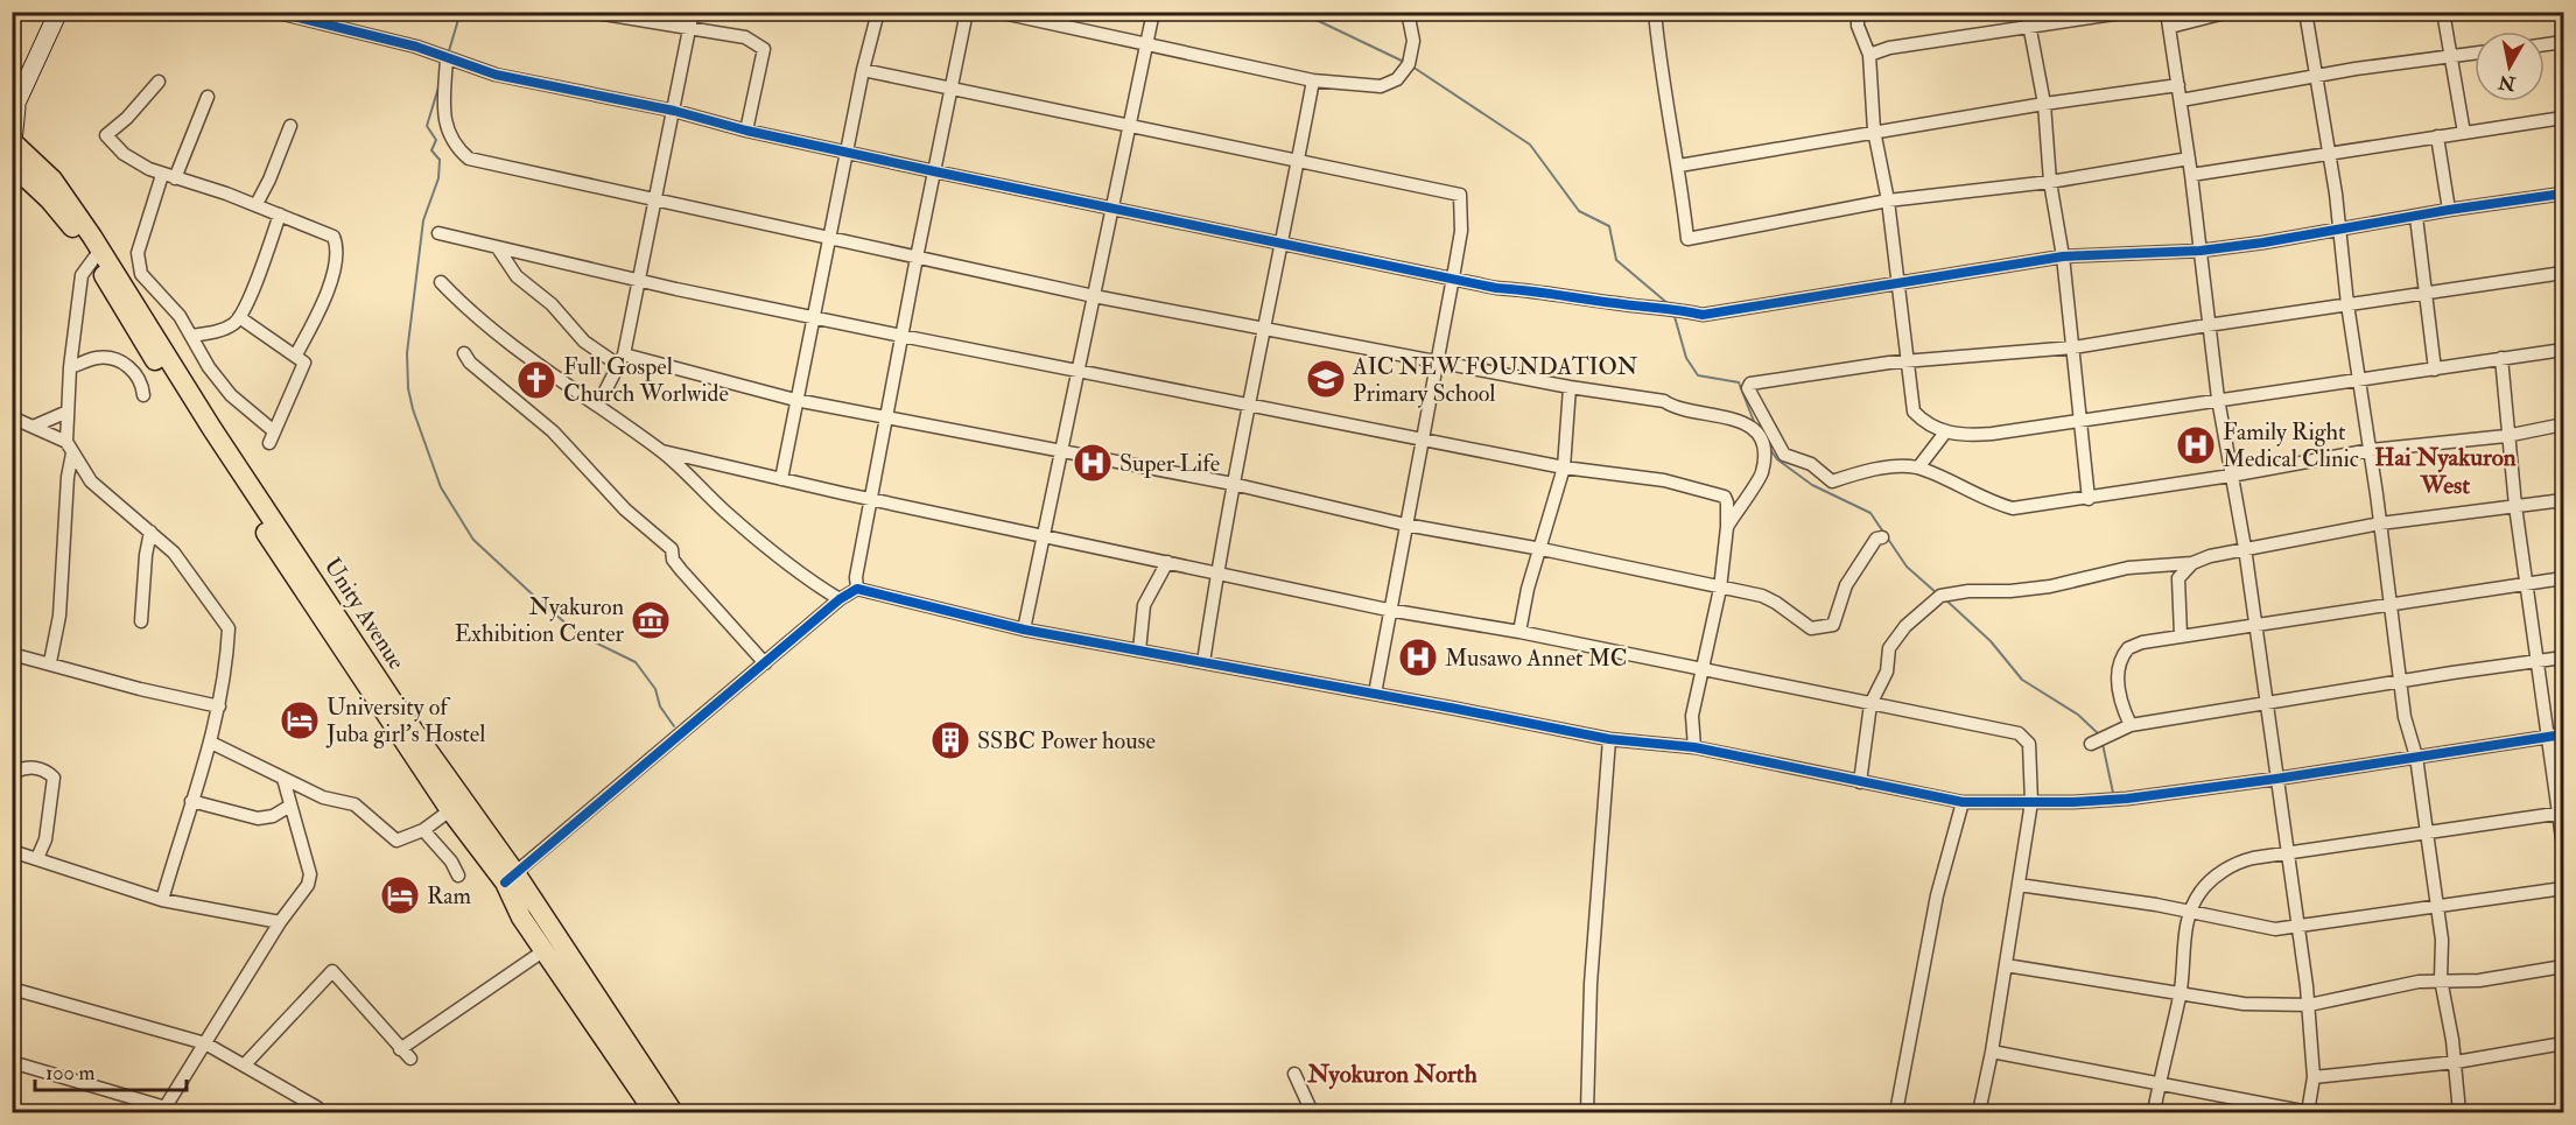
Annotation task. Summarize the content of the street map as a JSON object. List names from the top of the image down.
{
  "streets": {
    "main road": ["Unity Avenue"]
  },
  "districts": ["Hai Nyakuron West", "Nyokuron North"],
  "places": {
    "school or university": ["AIC NEW FOUNDATION Primary School"],
    "church": ["Full Gospel Church Worlwide"],
    "hospital": ["Family Right Medical Clinic", "Super Life", "Musawo Annet MC"],
    "museum": ["Nyakuron Exhibition Center"],
    "hotel": ["University of Juba girl's Hostel", "Ram"],
    "building": ["SSBC Power house"]
  },
  "scale_bar": "100 m",
  "north": "bottom"
}
